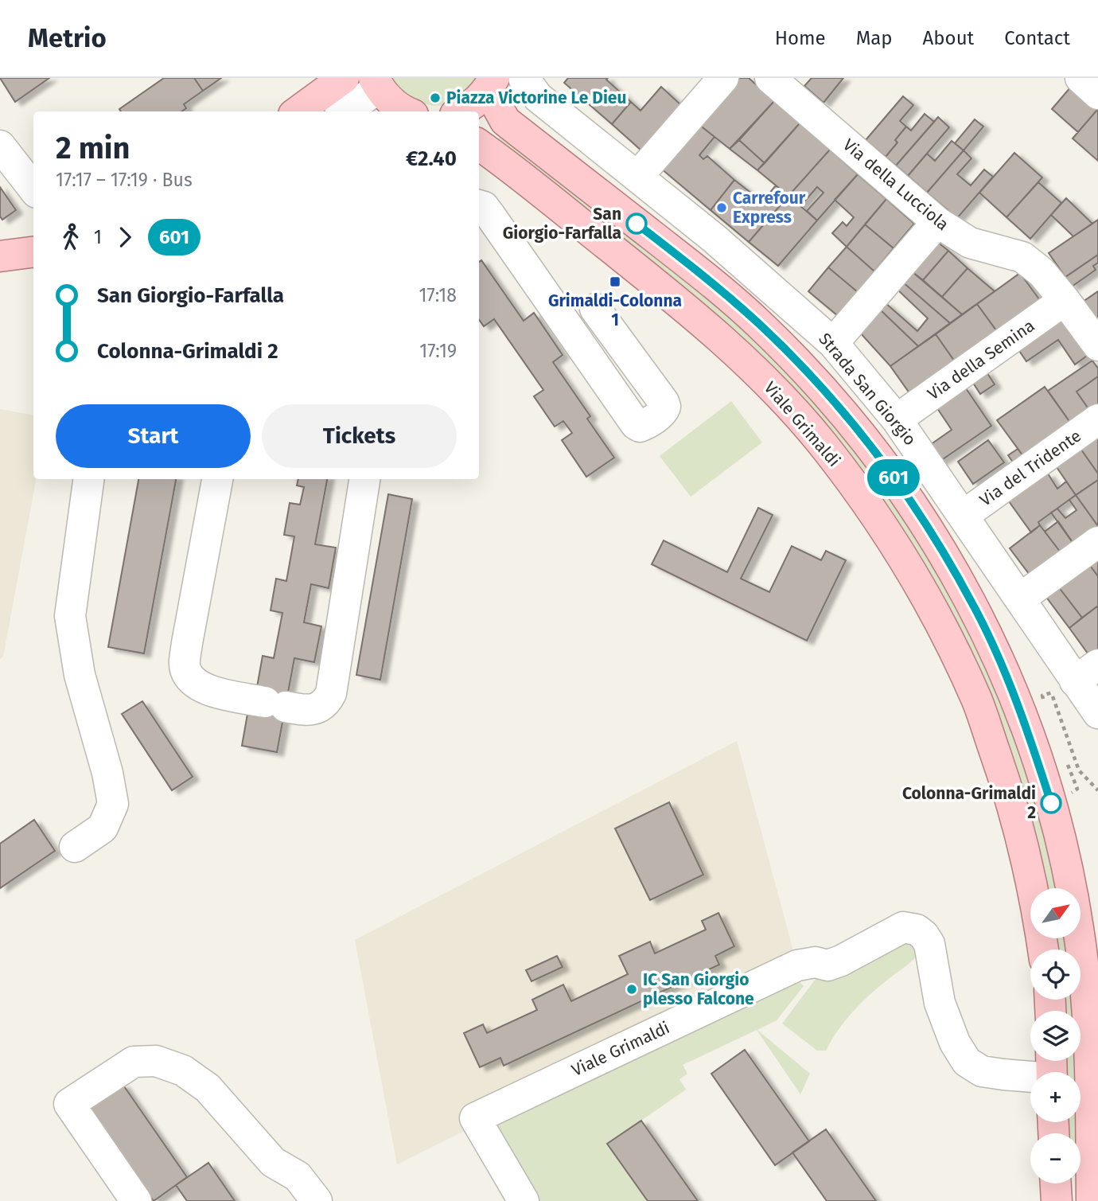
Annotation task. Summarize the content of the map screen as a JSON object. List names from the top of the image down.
{
  "streets": {
    "main road": ["Viale Grimaldi"],
    "street": [
      "Via della Lucciola",
      "Via della Semina",
      "Strada San Giorgio",
      "Via del Tridente"
    ]
  },
  "crossings": [
    ["Via della Lucciola", "Via della Semina"],
    ["Via della Semina", "Strada San Giorgio"],
    ["Strada San Giorgio", "Via del Tridente"]
  ],
  "places": {
    "other": [
      "Piazza Victorine Le Dieu",
      "Carrefour Express",
      "San Giorgio-Farfalla",
      "Colonna-Grimaldi 2",
      "IC San Giorgio plesso Falcone"
    ],
    "transit": ["Grimaldi-Colonna 1"]
  },
  "lines": ["bus line 601"],
  "north": "top right",
  "page": {
    "header": "Metrio",
    "nav": [
      "Home",
      "Map",
      "About",
      "Contact"
    ],
    "on_map": "601",
    "heading": ["2 min", "17:17 – 17:19 · Bus", "€2.40"],
    "legs": ["1", "601"],
    "list": [
      {
        "name": "San Giorgio-Farfalla",
        "value": "17:18"
      },
      {
        "name": "Colonna-Grimaldi 2",
        "value": "17:19"
      }
    ],
    "buttons": ["Start", "Tickets"],
    "map_buttons": ["+", "−"]
  }
}
